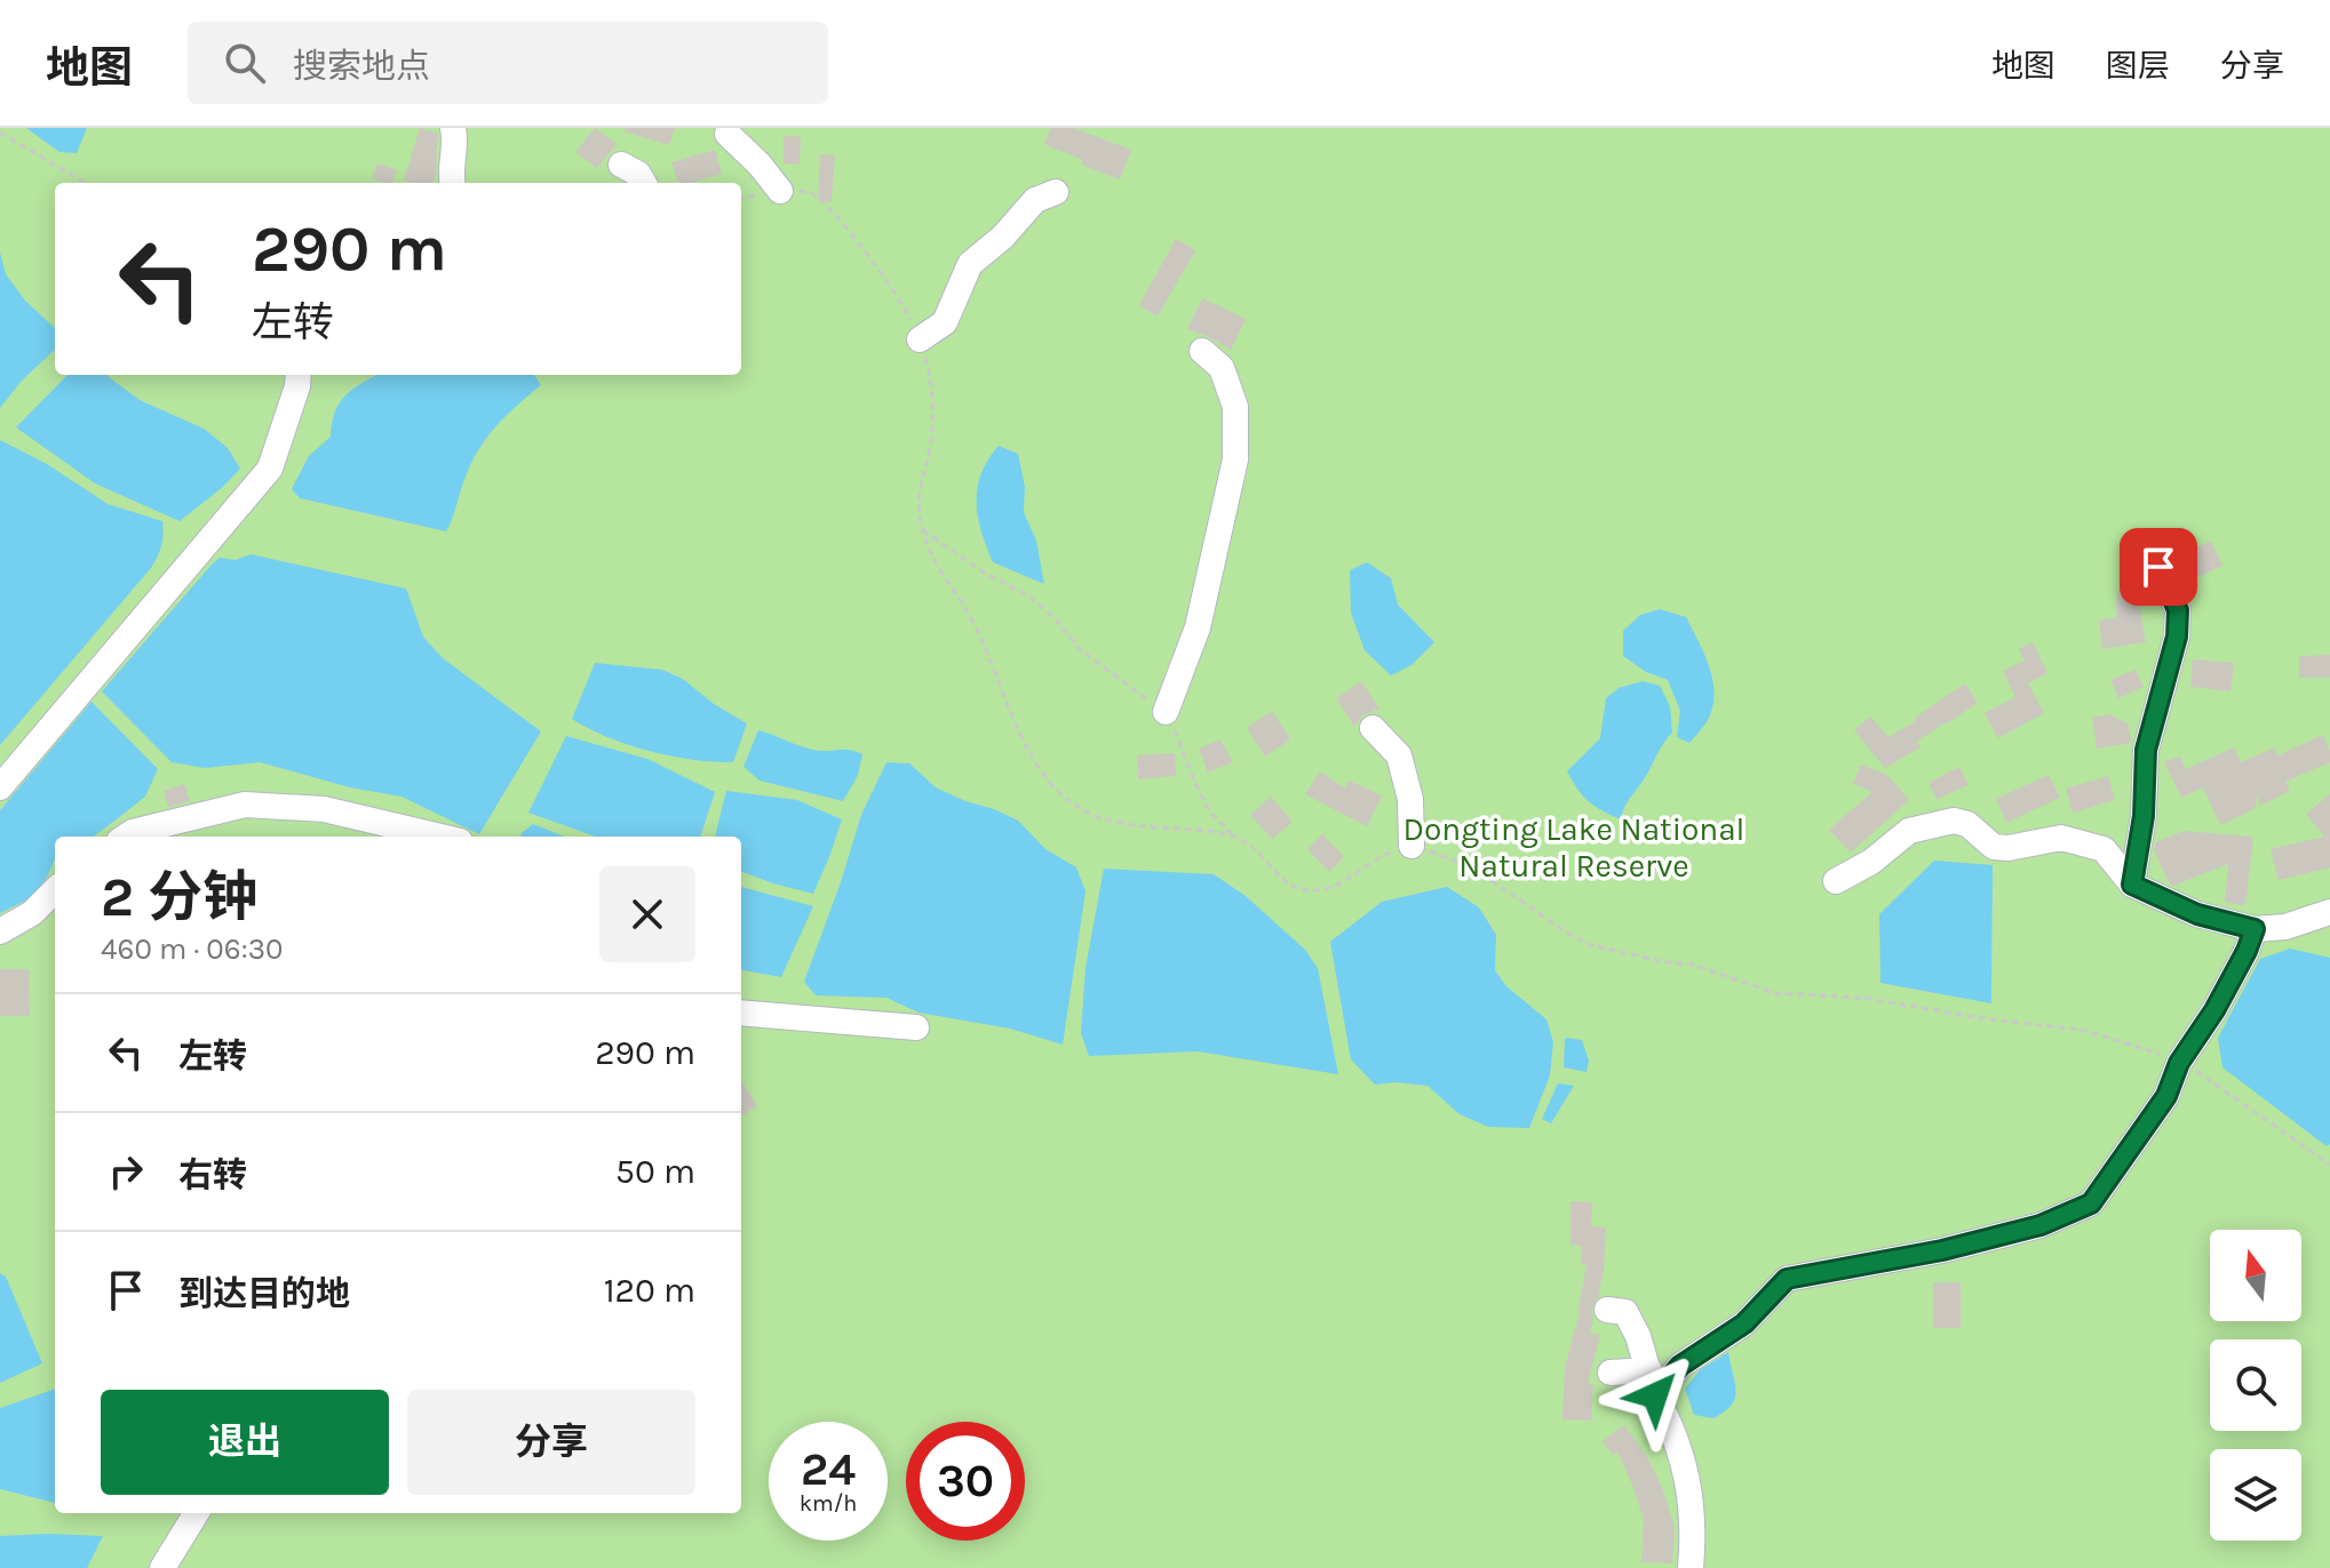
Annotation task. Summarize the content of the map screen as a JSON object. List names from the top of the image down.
{
  "parks": ["Dongting Lake National Natural Reserve"],
  "north": "top",
  "page": {
    "header": "地图",
    "search": "搜索地点",
    "nav": ["地图", "图层", "分享"],
    "turn": ["290 m", "左转"],
    "heading": ["2 分钟", "460 m · 06:30"],
    "list": [
      {
        "name": "左转",
        "value": "290 m"
      },
      {
        "name": "右转",
        "value": "50 m"
      },
      {
        "name": "到达目的地",
        "value": "120 m"
      }
    ],
    "buttons": ["退出", "分享"],
    "speed": "24 km/h",
    "limit": "30"
  }
}
